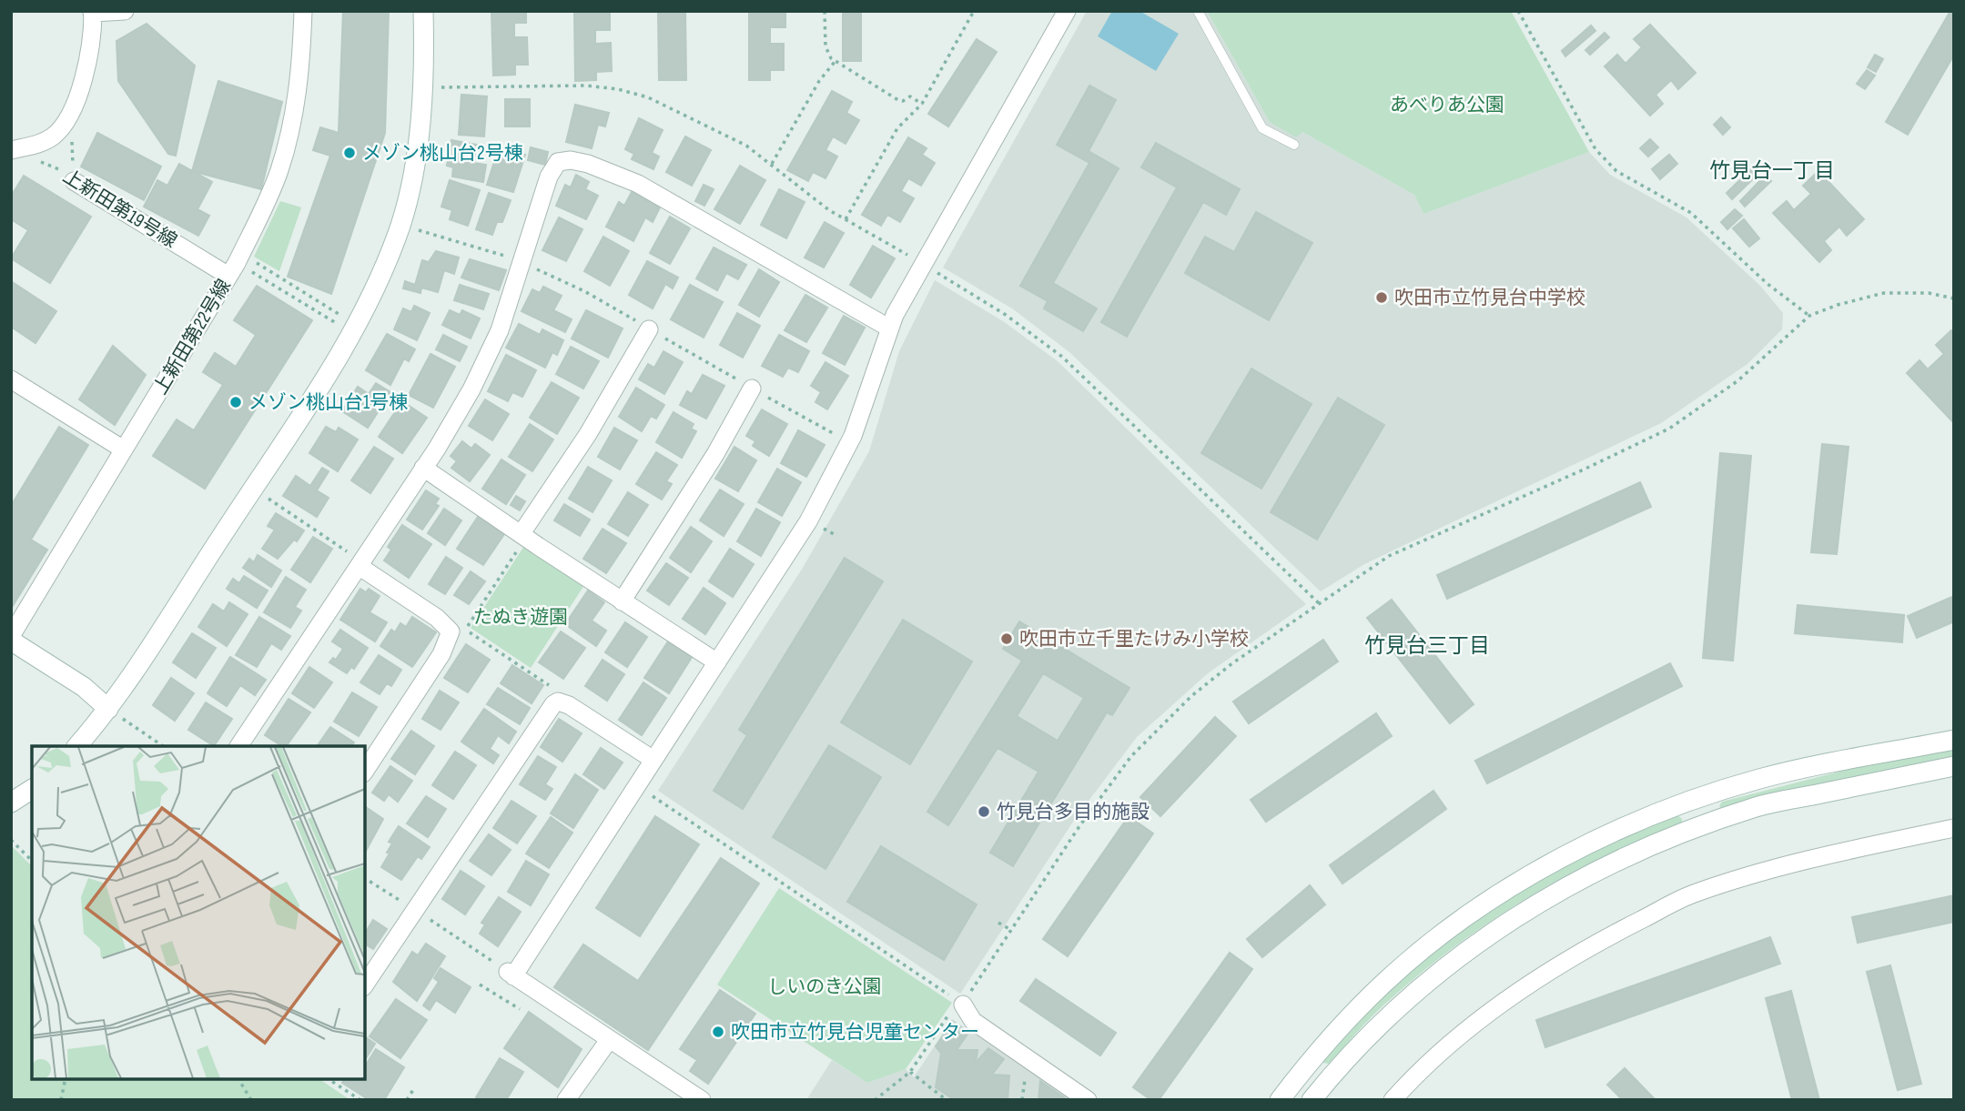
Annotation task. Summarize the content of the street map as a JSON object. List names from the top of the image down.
{
  "streets": {
    "street": ["上新田第19号線", "上新田第22号線"]
  },
  "crossings": [
    ["上新田第19号線", "上新田第22号線"]
  ],
  "districts": ["竹見台一丁目", "竹見台三丁目"],
  "parks": ["あべりあ公園", "たぬき遊園", "しいのき公園"],
  "places": [
    "メゾン桃山台2号棟",
    "吹田市立竹見台中学校",
    "メゾン桃山台1号棟",
    "吹田市立千里たけみ小学校",
    "竹見台多目的施設",
    "吹田市立竹見台児童センター"
  ]
}
